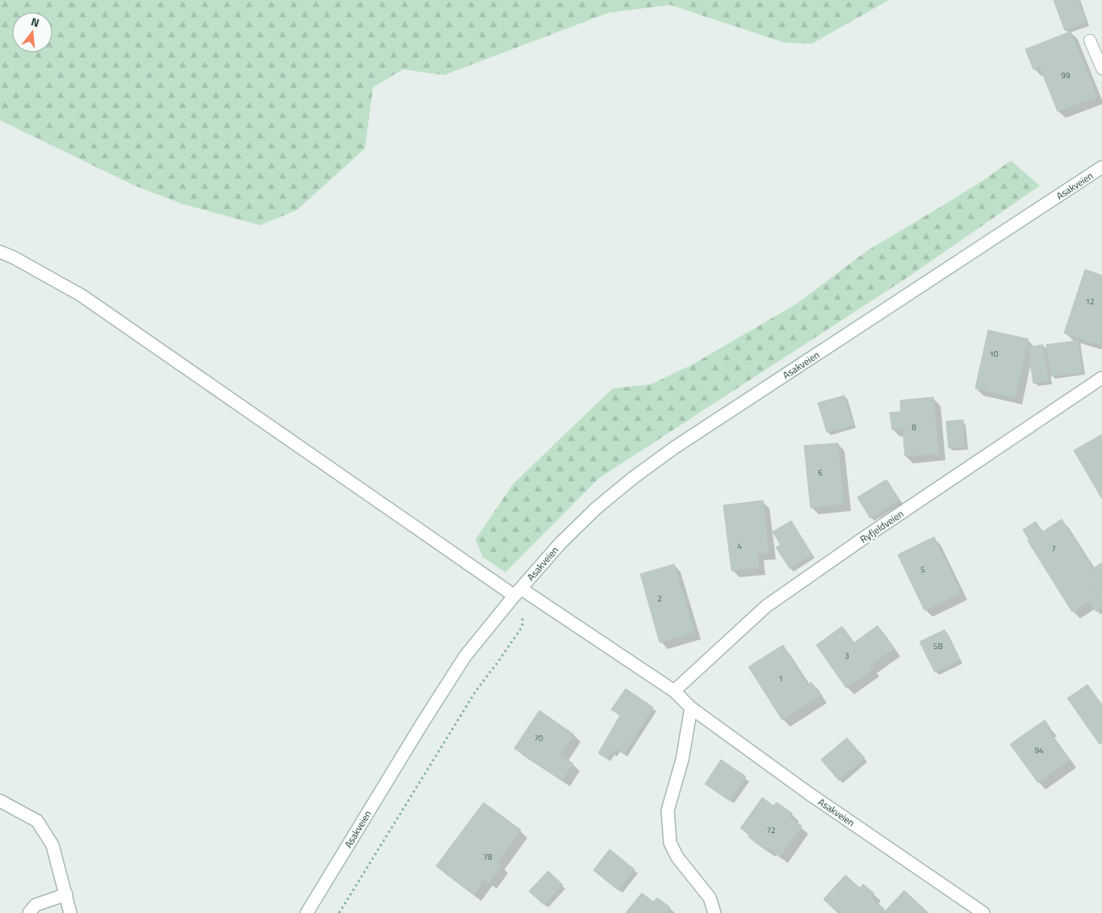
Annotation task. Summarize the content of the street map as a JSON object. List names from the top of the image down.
{
  "streets": {
    "street": ["Asakveien", "Ryfjeldveien"]
  },
  "crossings": [
    ["Asakveien", "Ryfjeldveien"]
  ],
  "house_numbers": [
    "99",
    "12",
    "10",
    "8",
    "6",
    "4",
    "7",
    "5",
    "2",
    "5B",
    "3",
    "1",
    "70",
    "94",
    "72",
    "78"
  ],
  "north": "top"
}
